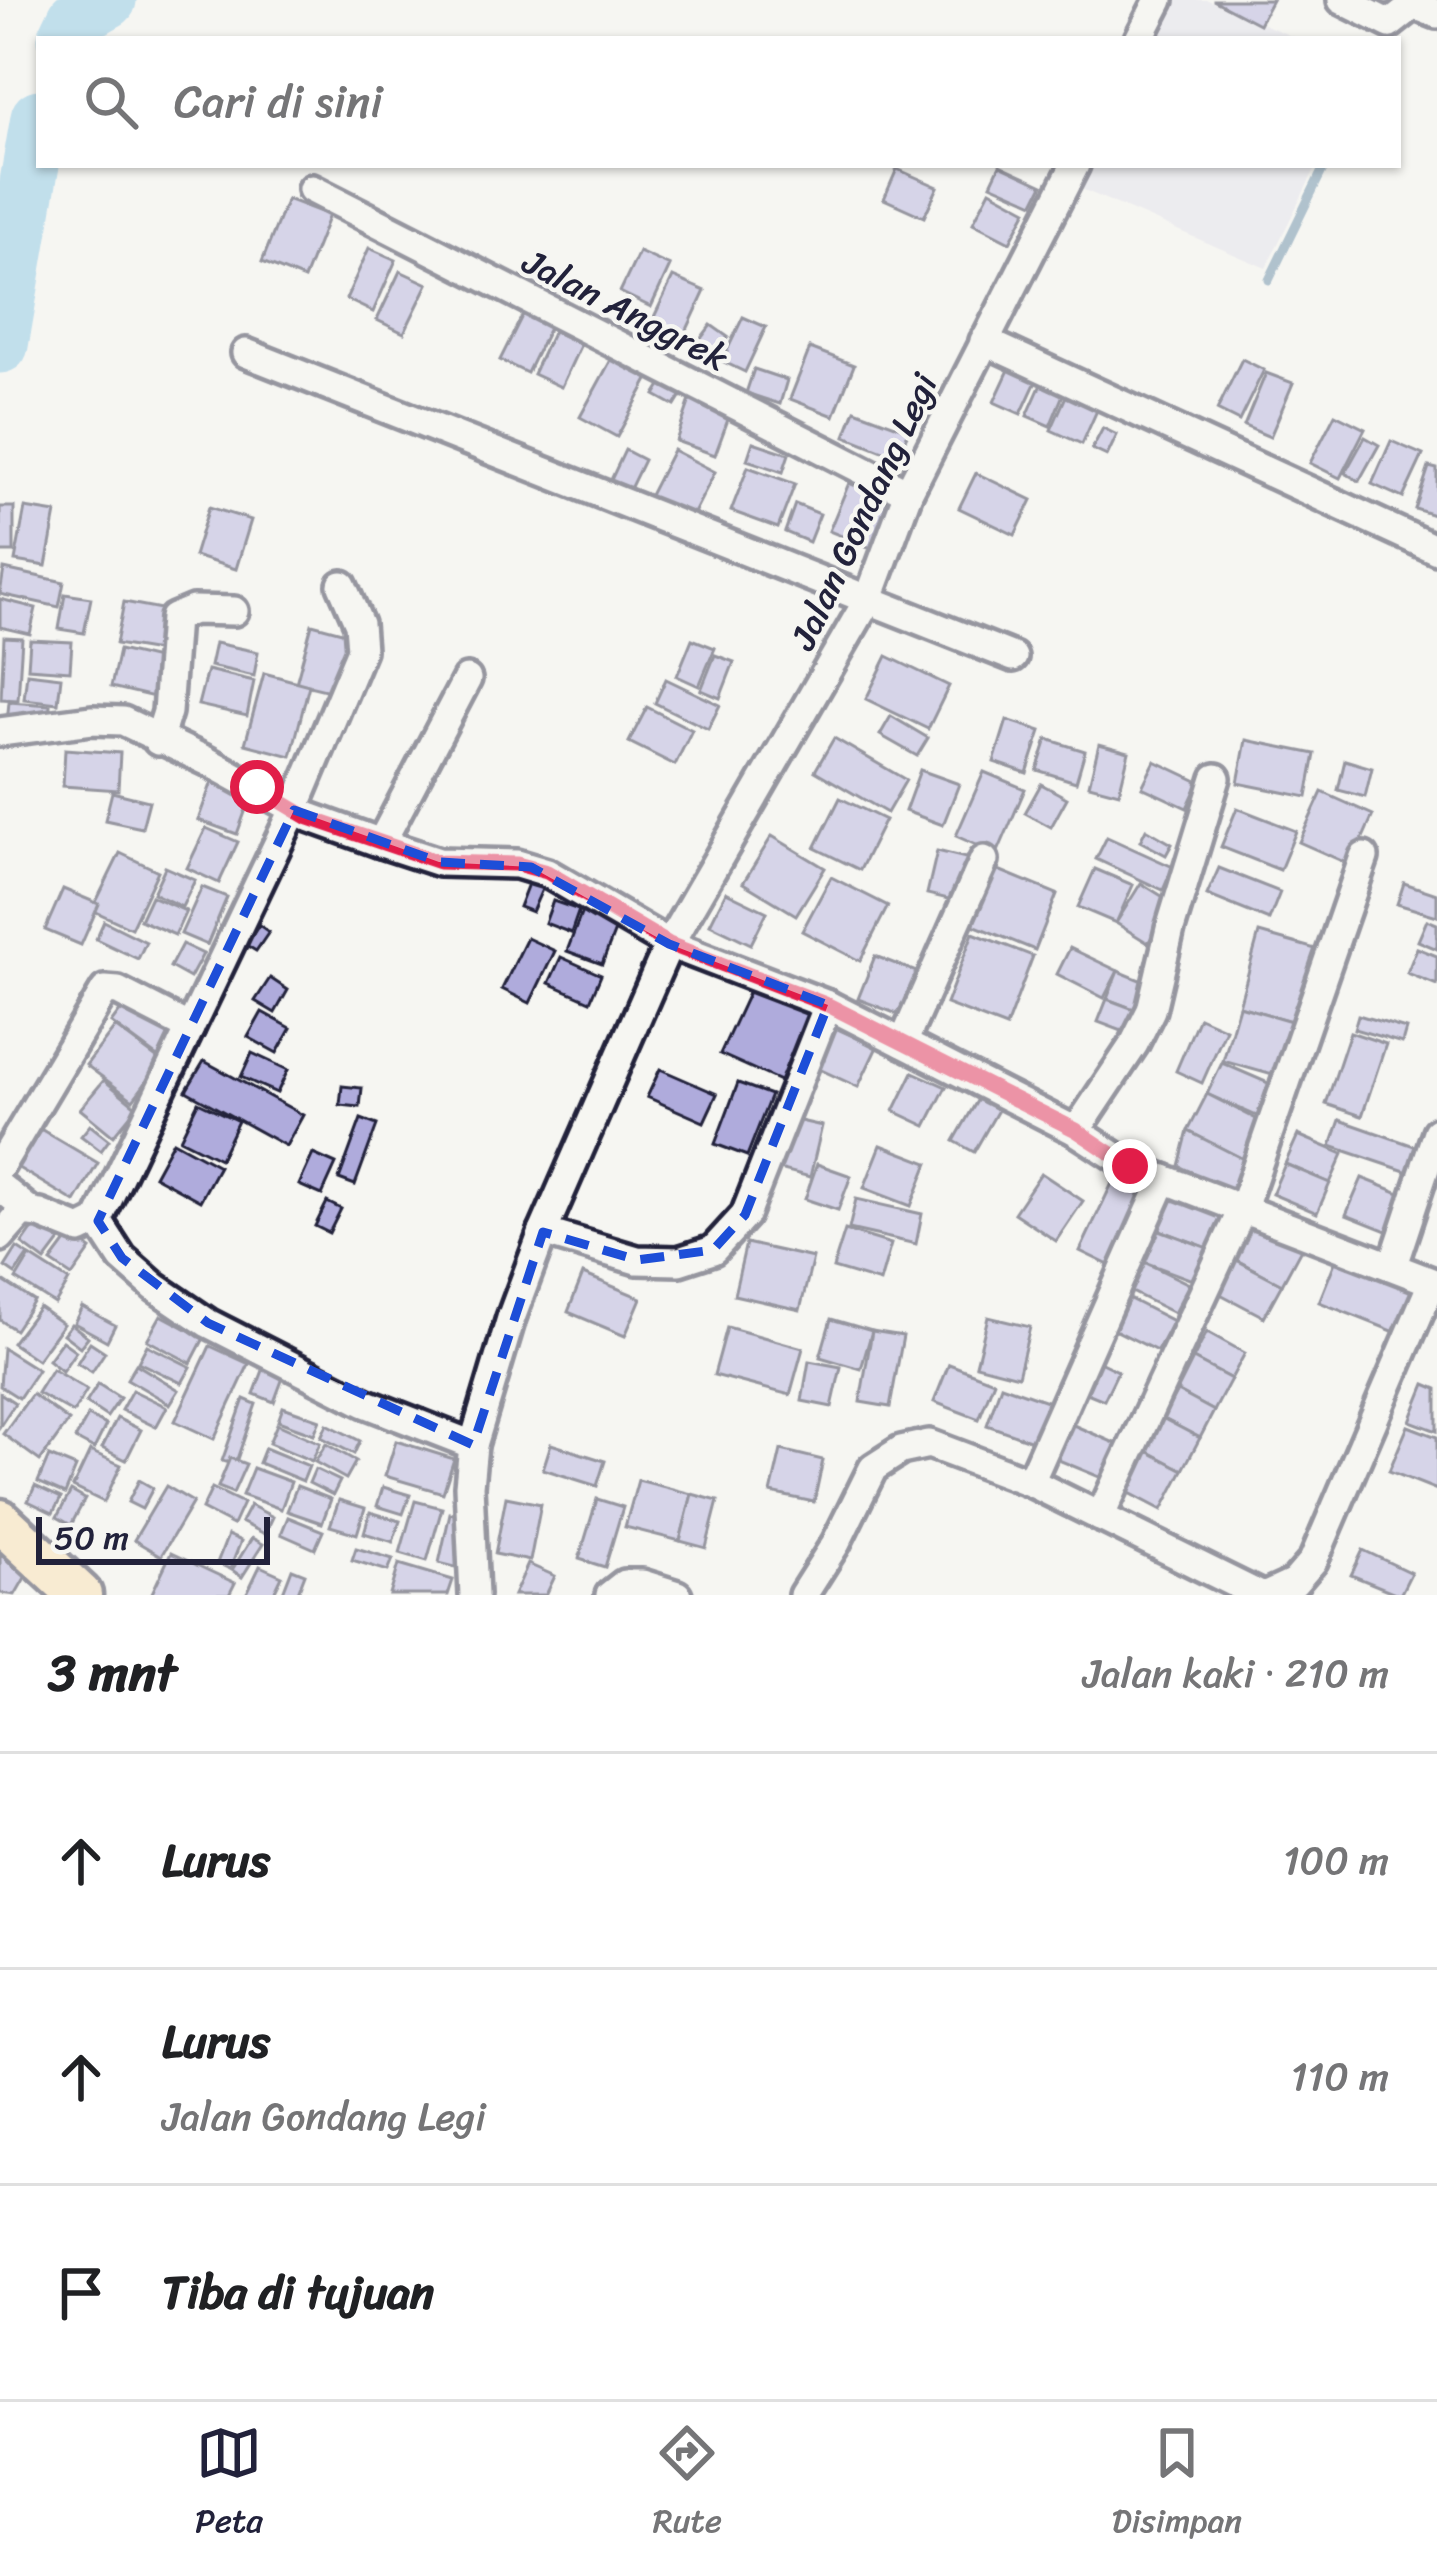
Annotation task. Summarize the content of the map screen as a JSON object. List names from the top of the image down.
{
  "streets": {
    "street": ["Jalan Anggrek", "Jalan Gondang Legi"]
  },
  "crossings": [
    ["Jalan Anggrek", "Jalan Gondang Legi"]
  ],
  "scale_bar": "50 m",
  "page": {
    "search": "Cari di sini",
    "scale": "50 m",
    "heading": ["3 mnt", "Jalan kaki · 210 m"],
    "list": [
      ["Lurus", "100 m"],
      ["Lurus", "Jalan Gondang Legi", "110 m"],
      "Tiba di tujuan"
    ],
    "nav": ["Peta", "Rute", "Disimpan"]
  }
}
